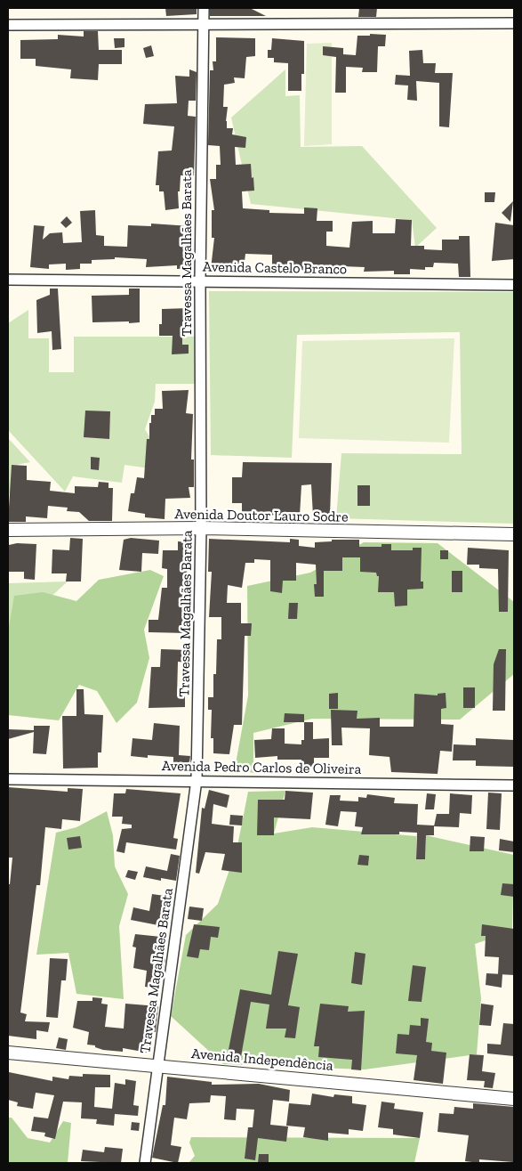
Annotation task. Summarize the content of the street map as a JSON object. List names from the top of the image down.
{
  "streets": {
    "street": [
      "Travessa Magalhães Barata",
      "Avenida Castelo Branco",
      "Avenida Doutor Lauro Sodre",
      "Avenida Pedro Carlos de Oliveira",
      "Avenida Independência"
    ]
  },
  "crossings": [
    ["Travessa Magalhães Barata", "Avenida Castelo Branco"],
    ["Travessa Magalhães Barata", "Avenida Doutor Lauro Sodre"],
    ["Travessa Magalhães Barata", "Avenida Pedro Carlos de Oliveira"],
    ["Travessa Magalhães Barata", "Avenida Independência"]
  ]
}
